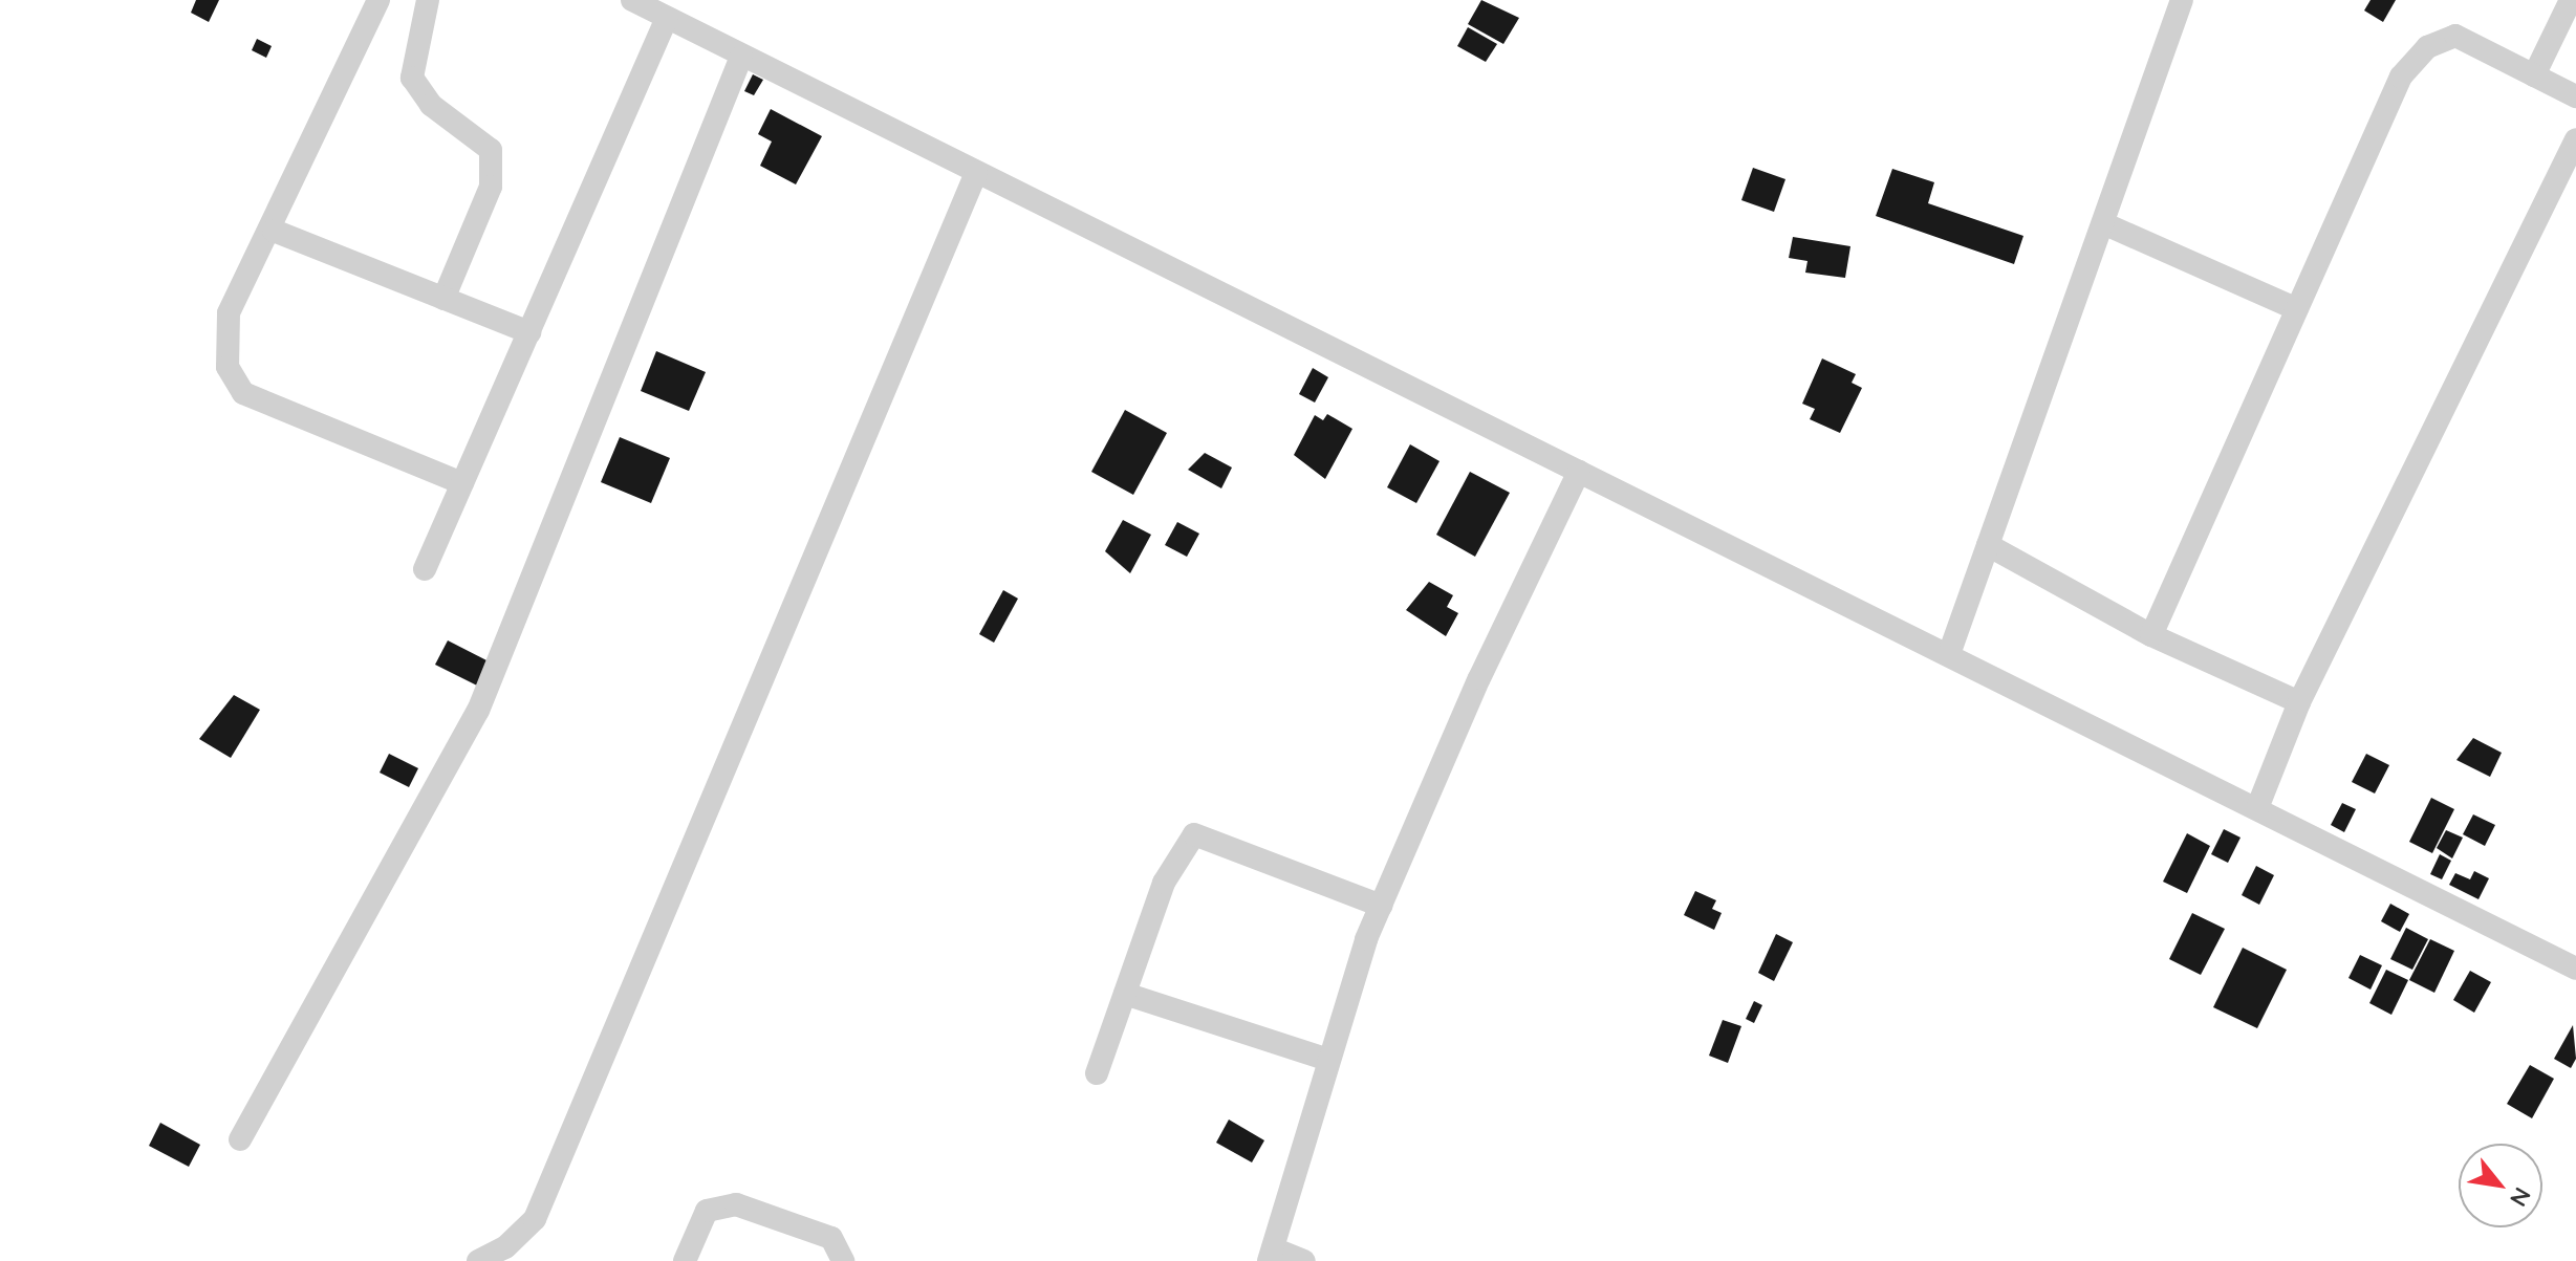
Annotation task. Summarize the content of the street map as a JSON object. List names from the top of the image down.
{
  "north": "bottom right"
}
